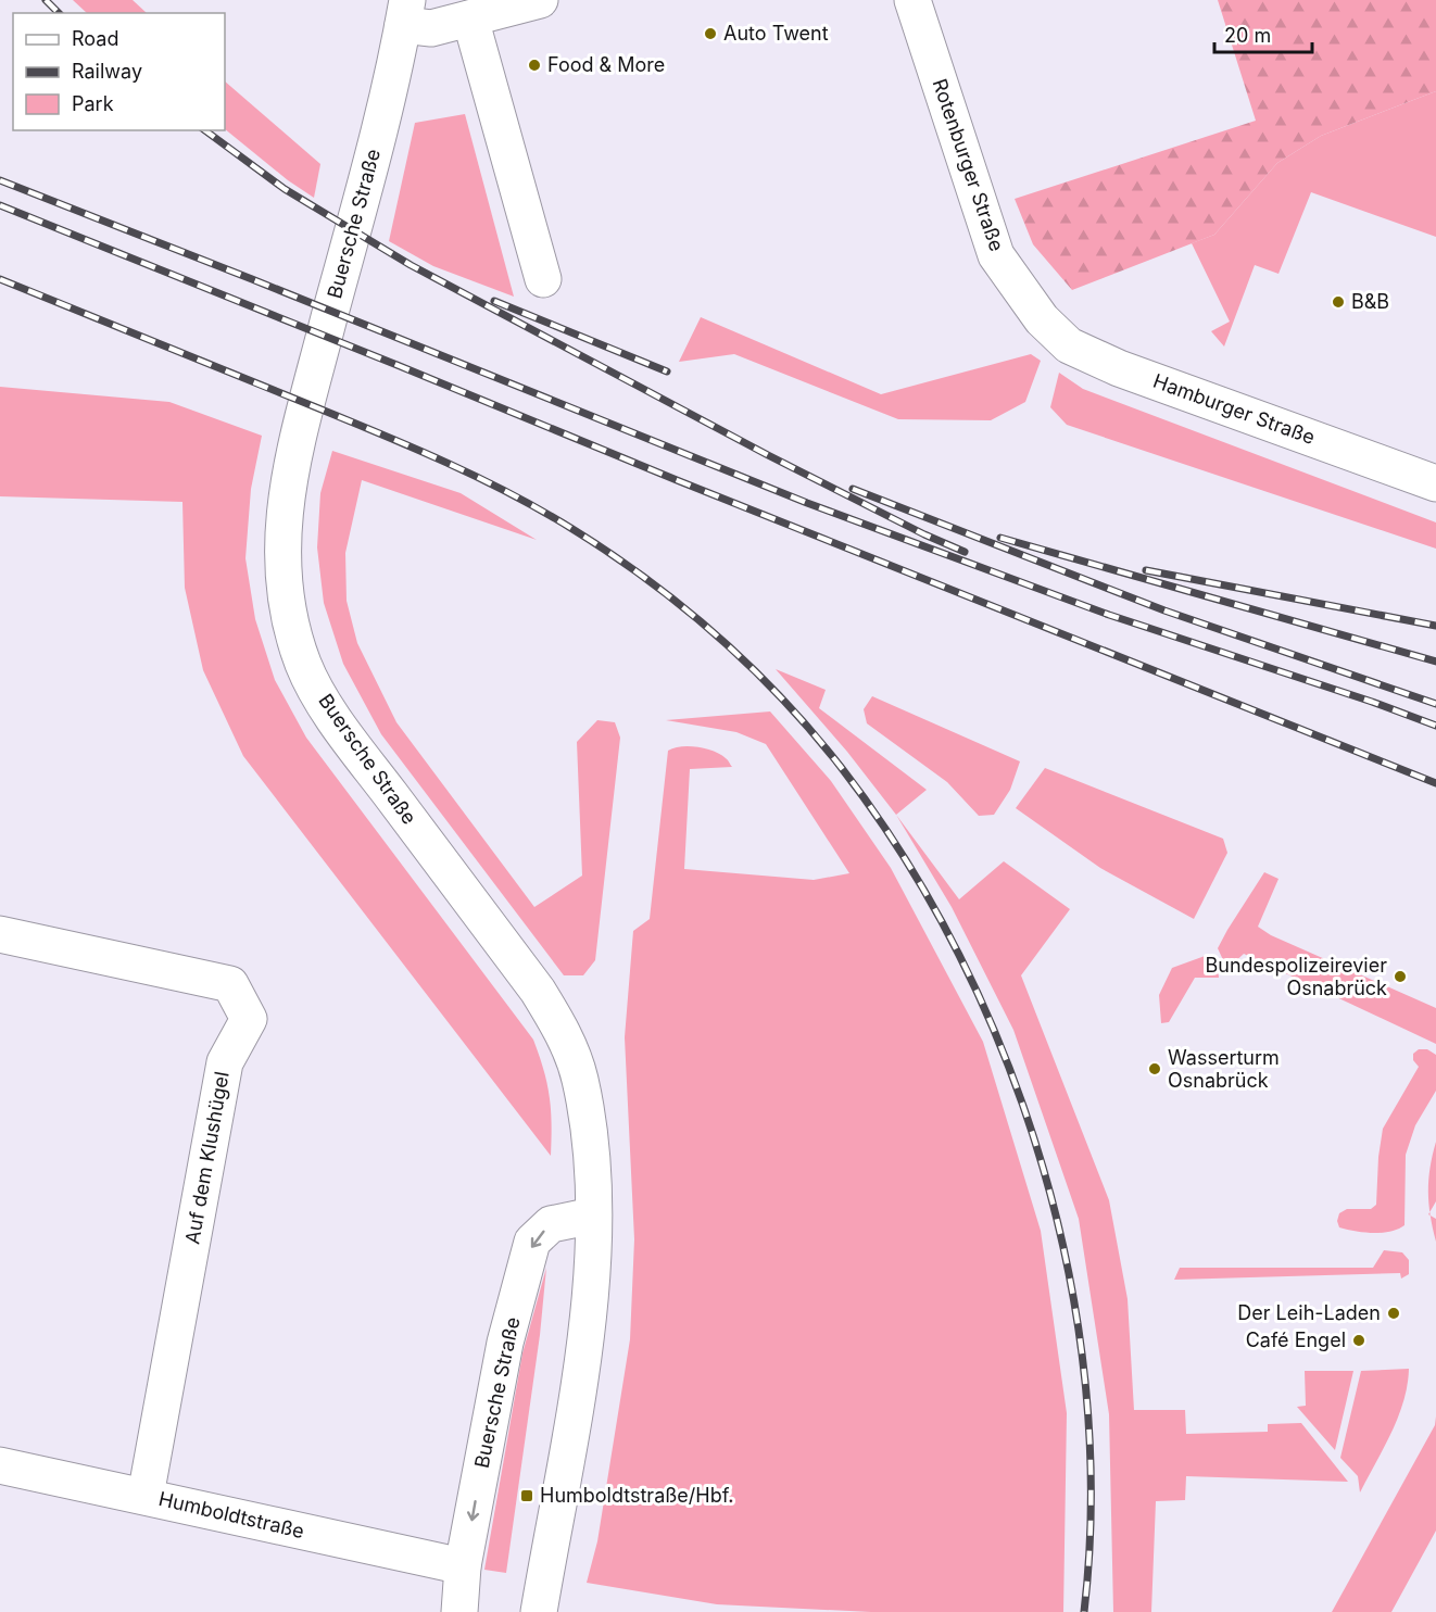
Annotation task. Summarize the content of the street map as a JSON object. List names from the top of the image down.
{
  "streets": {
    "street": [
      "Rotenburger Straße",
      "Buersche Straße",
      "Hamburger Straße",
      "Auf dem Klushügel",
      "Humboldtstraße"
    ]
  },
  "crossings": [
    ["Rotenburger Straße", "Hamburger Straße"],
    ["Buersche Straße", "Humboldtstraße"],
    ["Auf dem Klushügel", "Humboldtstraße"]
  ],
  "places": {
    "other": [
      "Auto Twent",
      "Food & More",
      "B&B",
      "Bundespolizeirevier Osnabrück",
      "Wasserturm Osnabrück",
      "Der Leih-Laden",
      "Café Engel"
    ],
    "transit": ["Humboldtstraße/Hbf."]
  },
  "legend": ["Road", "Railway", "Park"],
  "scale_bar": "20 m"
}
